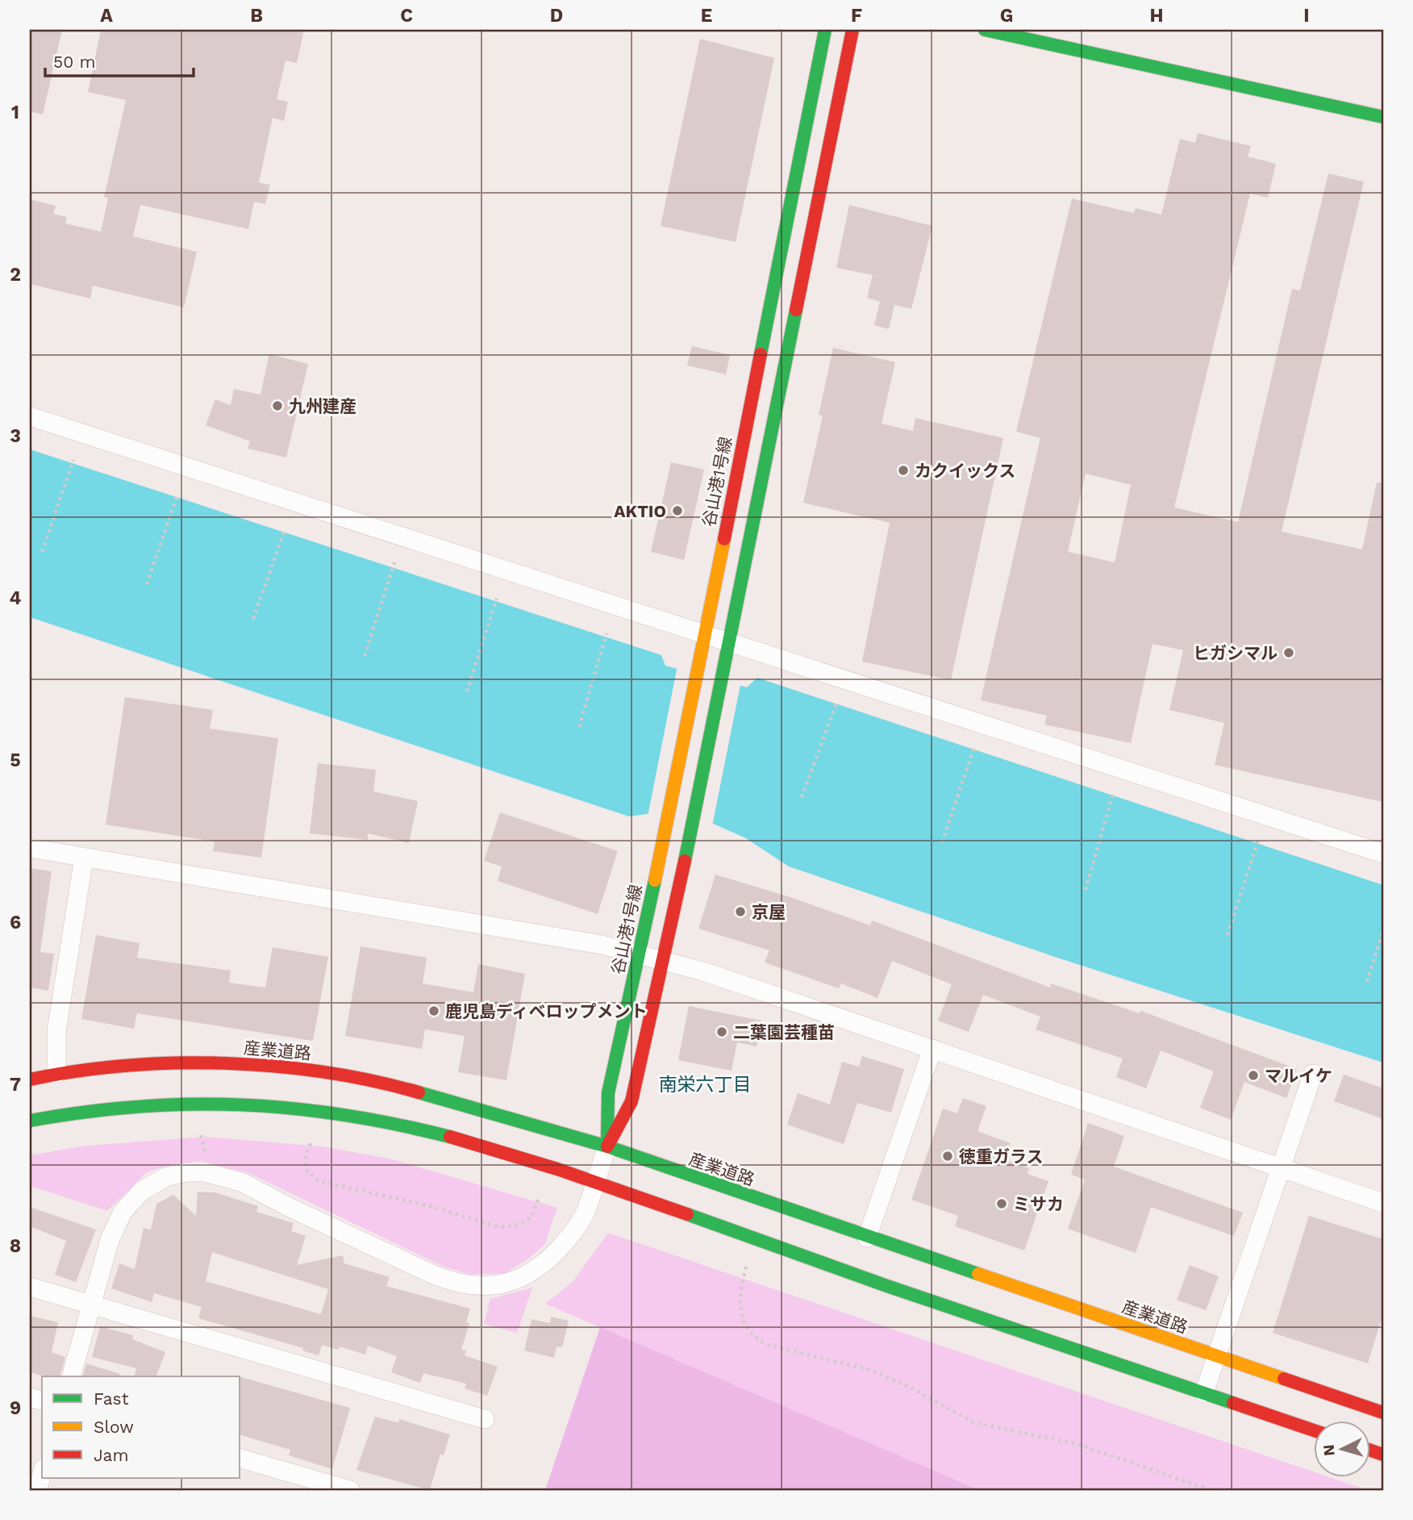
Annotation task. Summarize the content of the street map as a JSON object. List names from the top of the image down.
{
  "streets": {
    "main road": ["谷山港1号線", "産業道路"]
  },
  "crossings": [
    ["谷山港1号線", "産業道路"]
  ],
  "districts": ["南栄六丁目"],
  "places": [
    "九州建産",
    "カクイックス",
    "AKTIO",
    "ヒガシマル",
    "京屋",
    "鹿児島ディベロップメント",
    "二葉園芸種苗",
    "マルイケ",
    "徳重ガラス",
    "ミサカ"
  ],
  "legend": ["Fast", "Slow", "Jam"],
  "scale_bar": "50 m",
  "north": "left",
  "grid": {
    "columns": [
      "A",
      "B",
      "C",
      "D",
      "E",
      "F",
      "G",
      "H",
      "I"
    ],
    "rows": [
      "1",
      "2",
      "3",
      "4",
      "5",
      "6",
      "7",
      "8",
      "9"
    ]
  }
}
